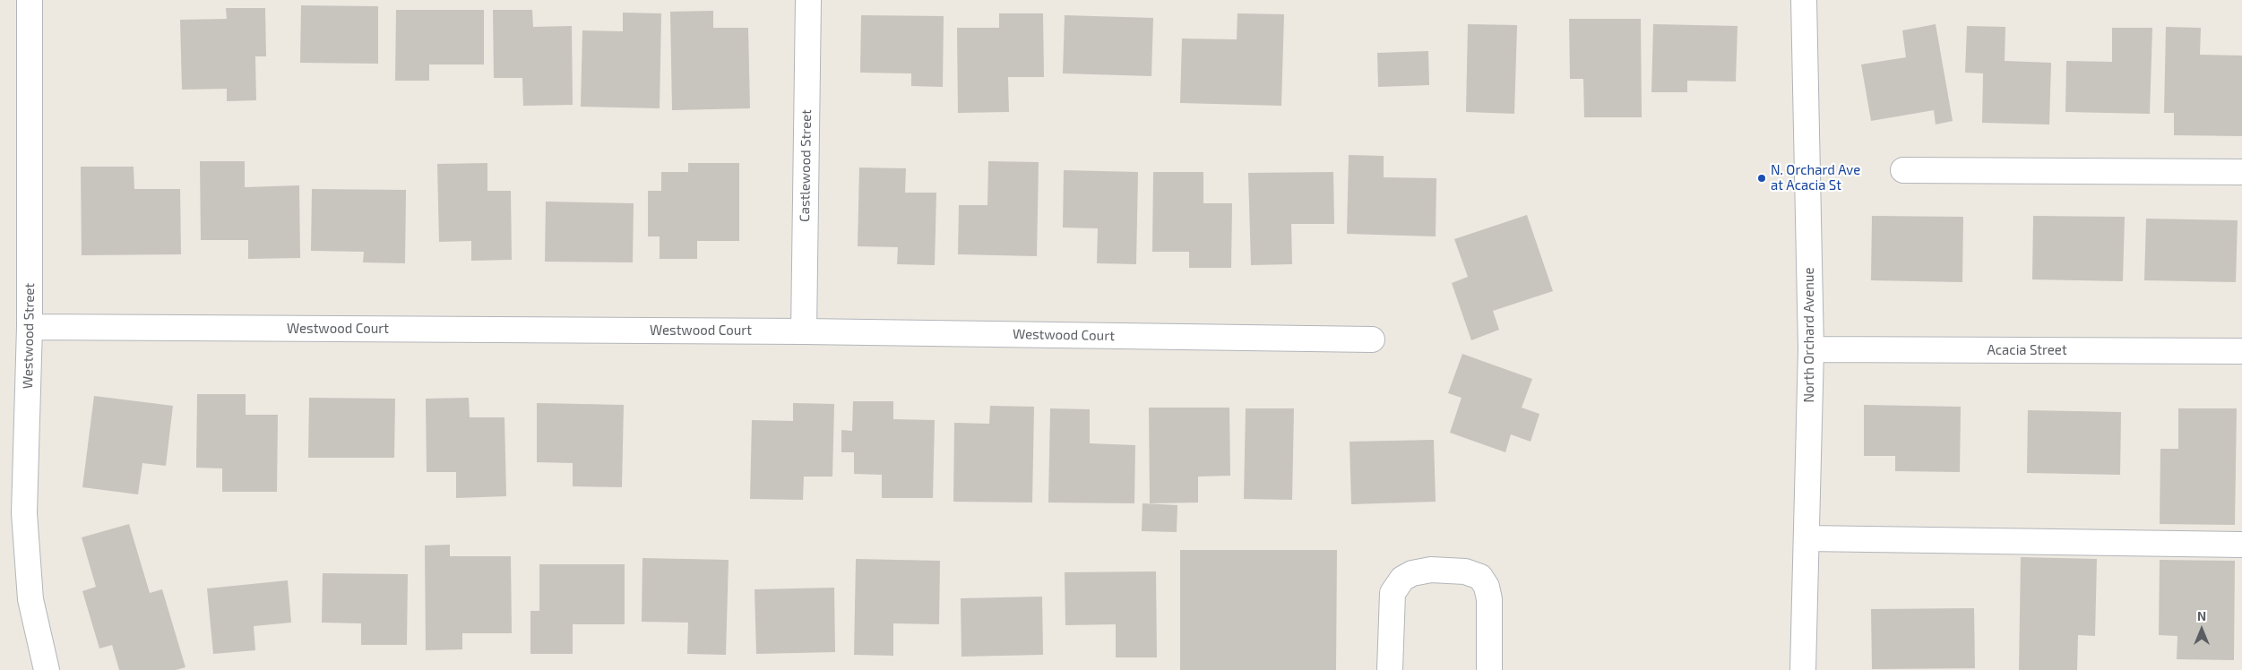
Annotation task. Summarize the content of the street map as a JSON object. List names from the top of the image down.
{
  "streets": {
    "street": [
      "Castlewood Street",
      "Westwood Court",
      "North Orchard Avenue",
      "Westwood Street",
      "Acacia Street"
    ]
  },
  "crossings": [
    ["Castlewood Street", "Westwood Court"],
    ["Westwood Court", "Westwood Street"],
    ["North Orchard Avenue", "Acacia Street"]
  ],
  "places": ["N. Orchard Ave at Acacia St"],
  "north": "top"
}
